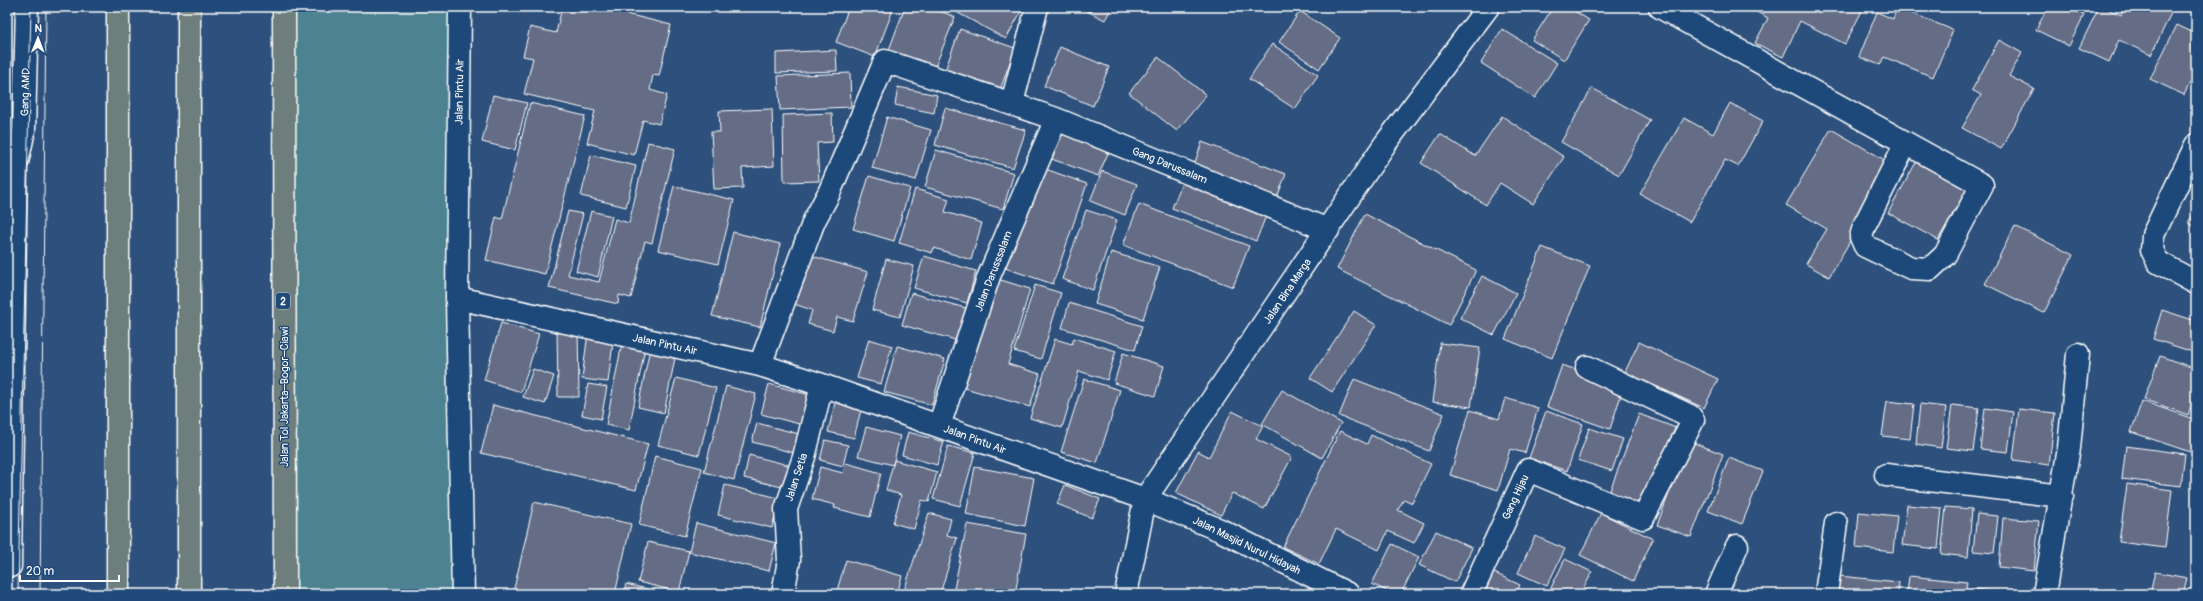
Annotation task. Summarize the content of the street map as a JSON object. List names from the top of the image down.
{
  "streets": {
    "highway": ["2", "Jalan Tol Jakarta–Bogor–Ciawi"],
    "street": [
      "Gang AMD",
      "Jalan Pintu Air",
      "Gang Darussalam",
      "Jalan Darusssalam",
      "Jalan Bina Marga",
      "Jalan Setia",
      "Gang Hijau",
      "Jalan Masjid Nurul Hidayah"
    ]
  },
  "crossings": [
    ["Jalan Pintu Air", "Gang Darussalam"],
    ["Jalan Pintu Air", "Jalan Darusssalam"],
    ["Jalan Pintu Air", "Jalan Bina Marga"],
    ["Jalan Pintu Air", "Jalan Setia"],
    ["Jalan Pintu Air", "Jalan Masjid Nurul Hidayah"],
    ["Gang Darussalam", "Jalan Darusssalam"],
    ["Gang Darussalam", "Jalan Bina Marga"],
    ["Jalan Bina Marga", "Jalan Masjid Nurul Hidayah"]
  ],
  "scale_bar": "20 m",
  "north": "top"
}
